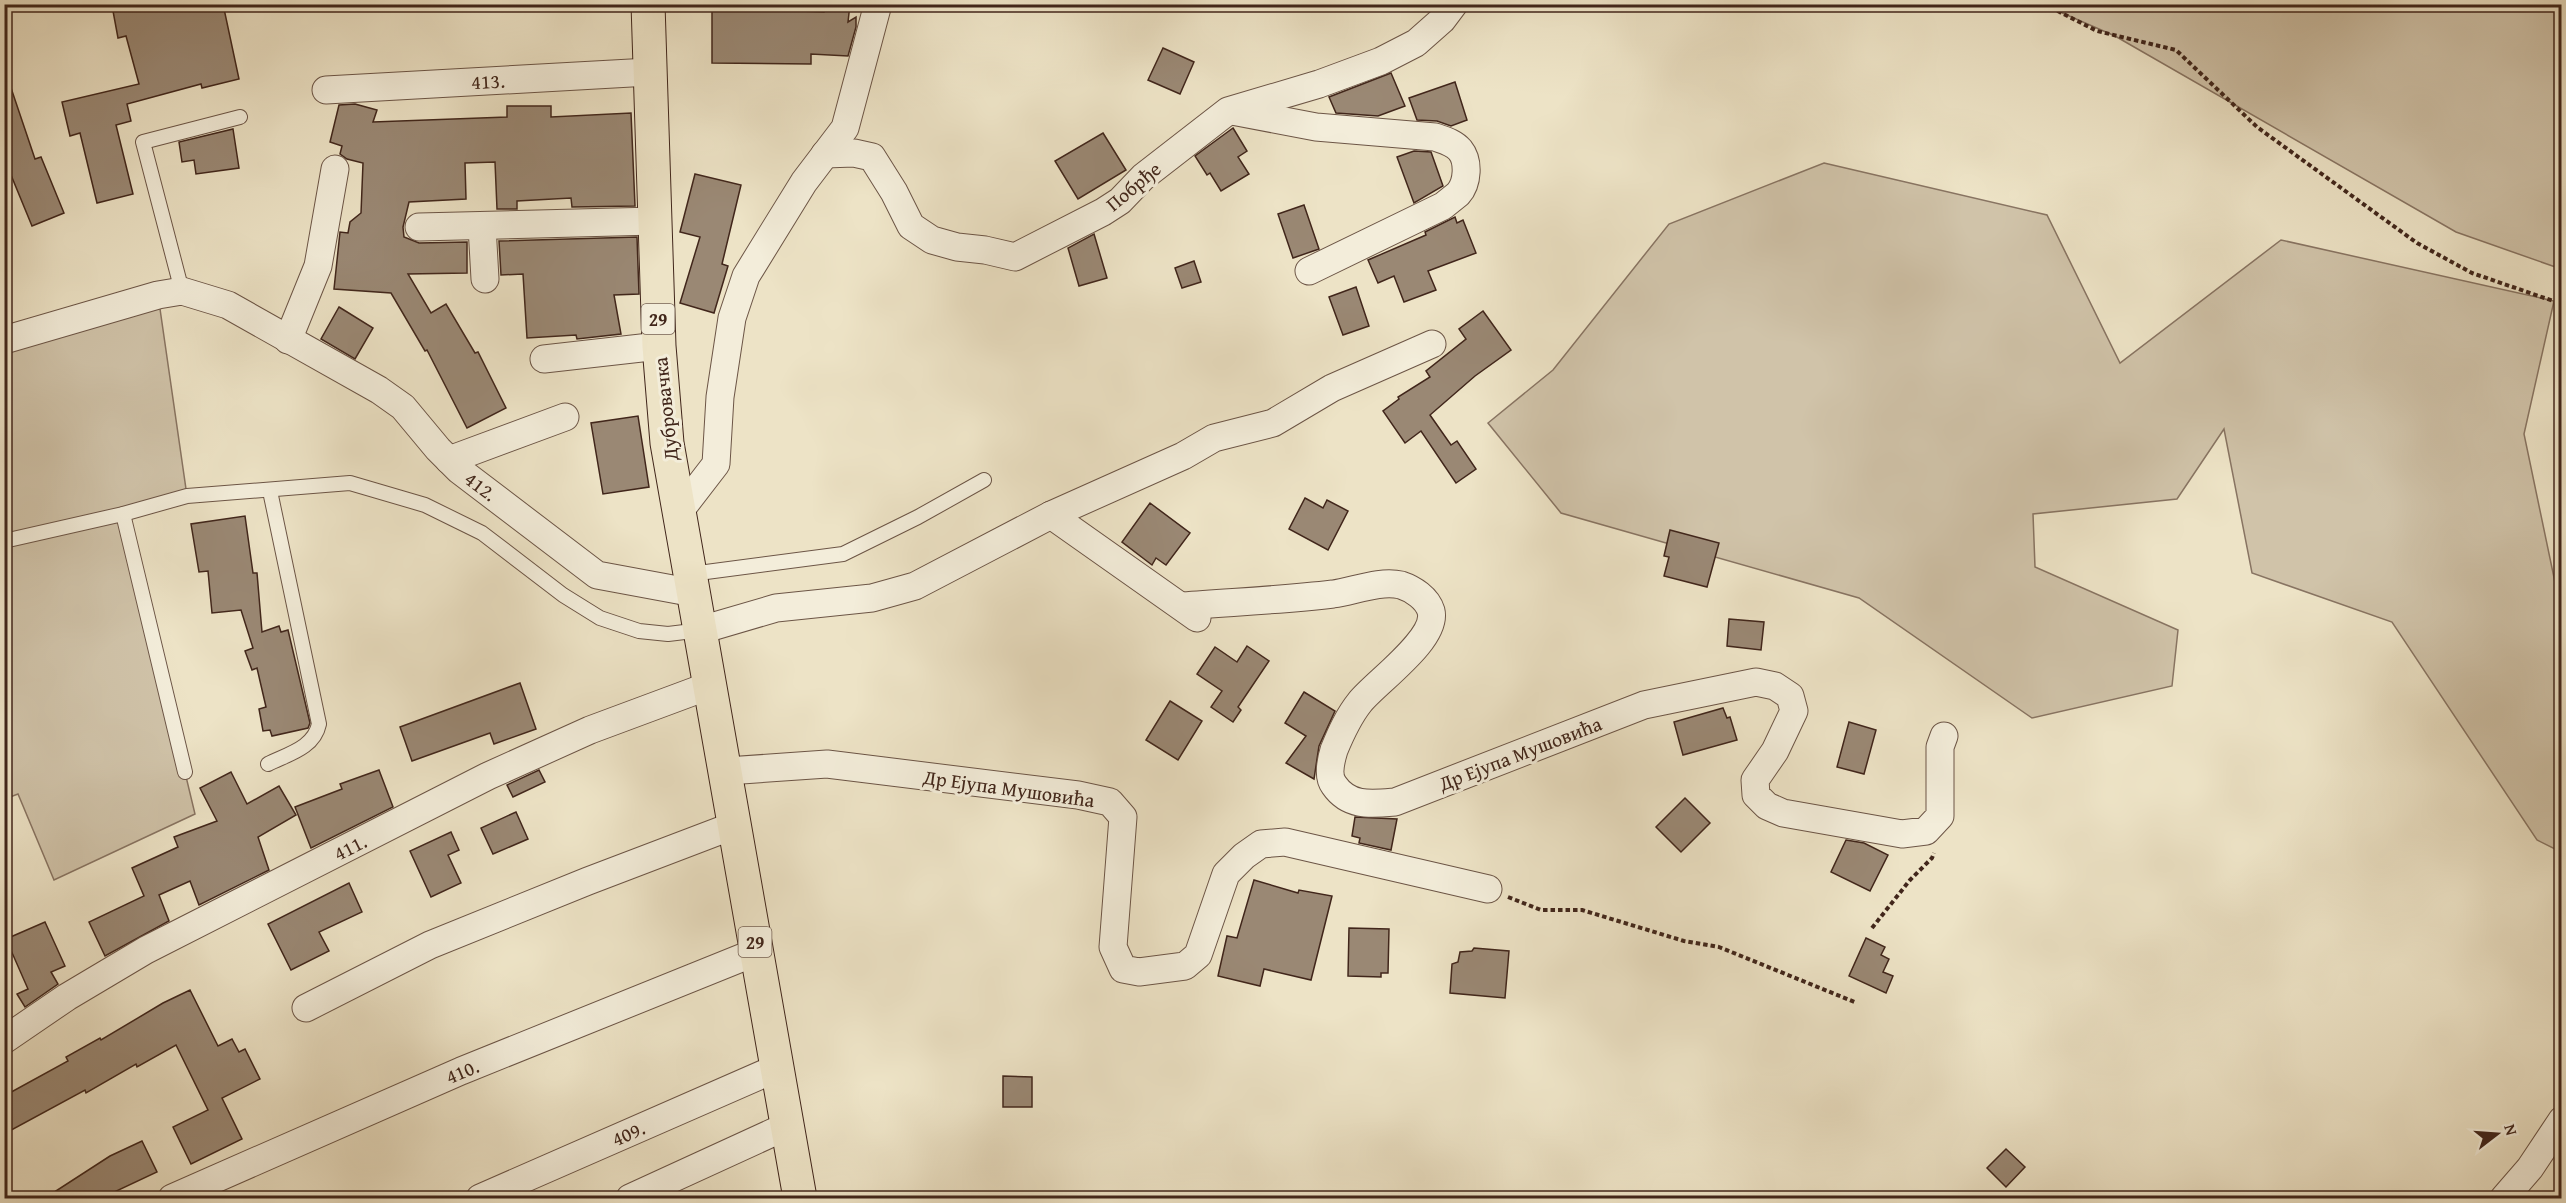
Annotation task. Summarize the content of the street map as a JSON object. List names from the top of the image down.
{
  "streets": {
    "main road": ["29", "Дубровачка"],
    "street": [
      "413.",
      "Побрђе",
      "412.",
      "Др Ејупа Мушовића",
      "411.",
      "410.",
      "409."
    ]
  },
  "crossings": [
    ["413.", "Дубровачка"],
    ["29", "Дубровачка"],
    ["29", "Др Ејупа Мушовића"],
    ["29", "411."],
    ["29", "410."],
    ["29", "409."],
    ["Дубровачка", "412."]
  ],
  "north": "right"
}
